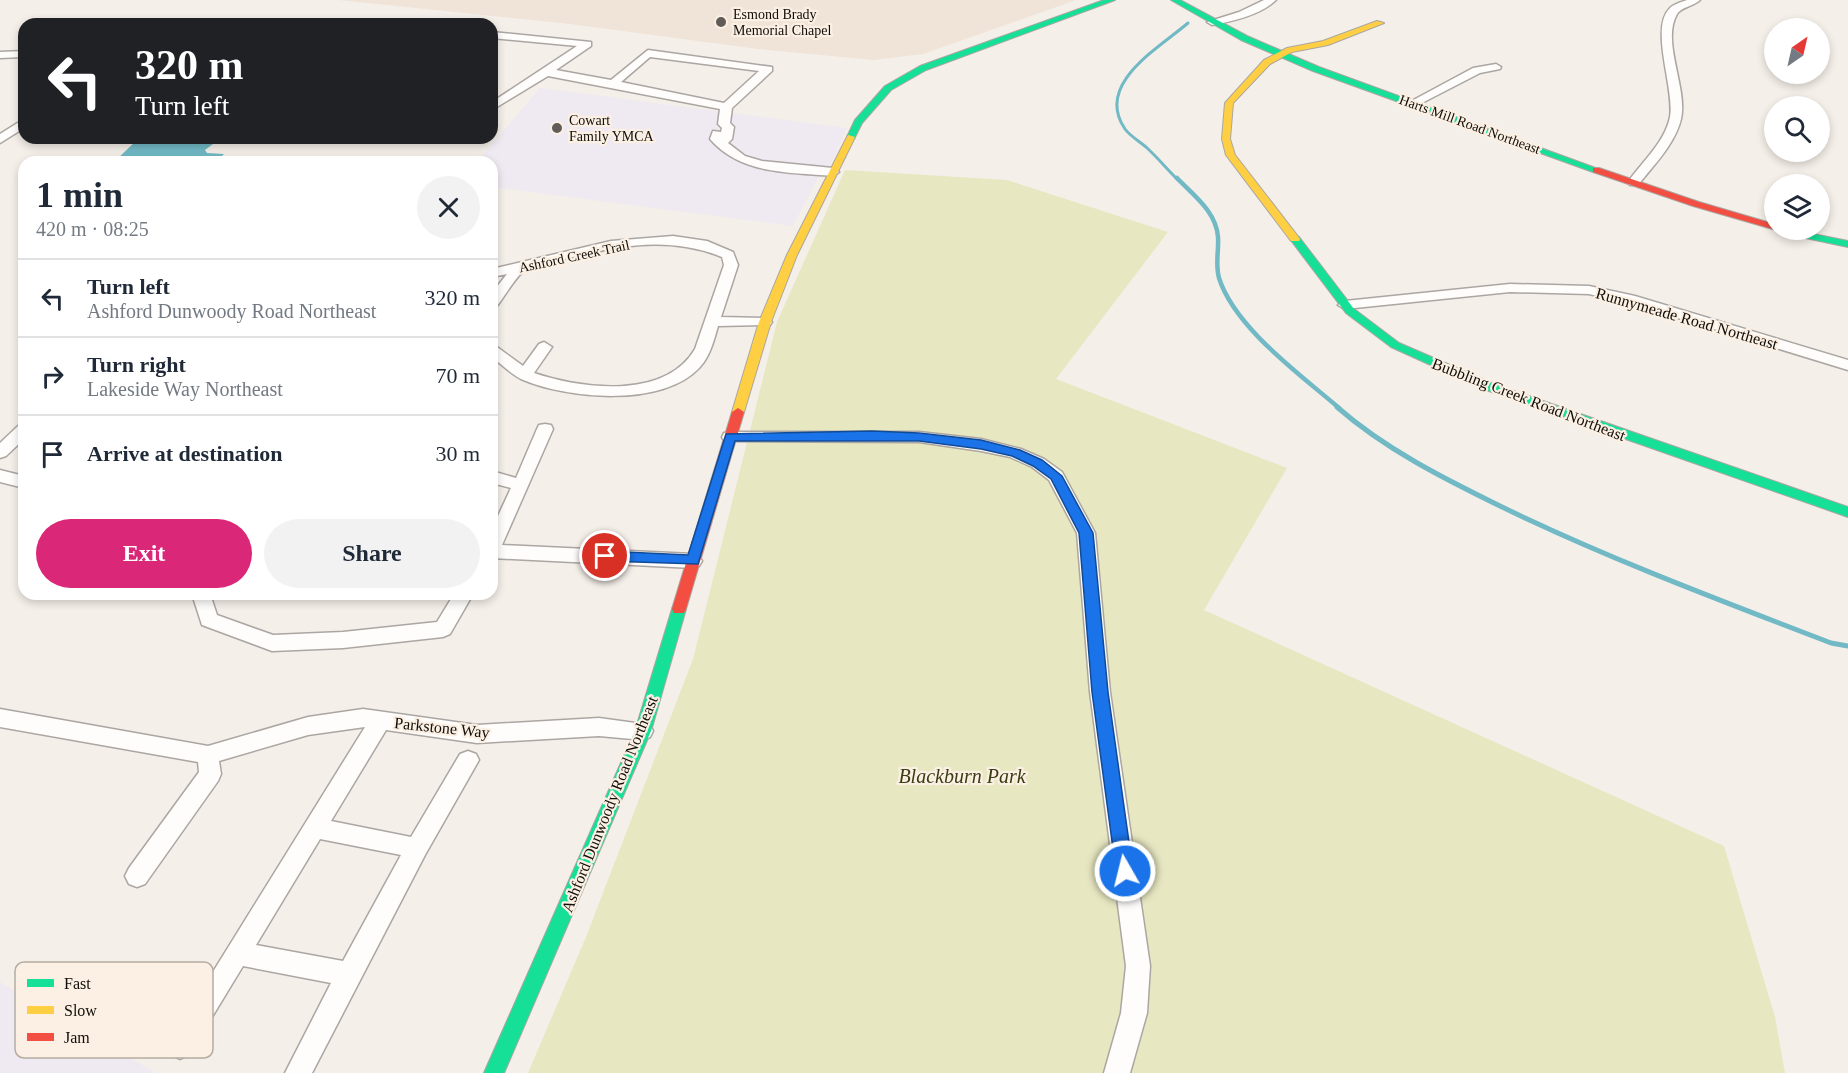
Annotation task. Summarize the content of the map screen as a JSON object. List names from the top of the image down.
{
  "streets": {
    "street": [
      "Harts Mill Road Northeast",
      "Ashford Creek Trail",
      "Runnymeade Road Northeast",
      "Bubbling Creek Road Northeast",
      "Parkstone Way",
      "Ashford Dunwoody Road Northeast"
    ]
  },
  "crossings": [
    ["Harts Mill Road Northeast", "Bubbling Creek Road Northeast"],
    ["Runnymeade Road Northeast", "Bubbling Creek Road Northeast"],
    ["Parkstone Way", "Ashford Dunwoody Road Northeast"]
  ],
  "parks": ["Blackburn Park"],
  "places": ["Esmond Brady Memorial Chapel", "Cowart Family YMCA"],
  "legend": ["Fast", "Slow", "Jam"],
  "north": "top right",
  "page": {
    "turn": ["320 m", "Turn left"],
    "heading": ["1 min", "420 m · 08:25"],
    "list": [
      {
        "name": "Turn left",
        "note": "Ashford Dunwoody Road Northeast",
        "value": "320 m"
      },
      {
        "name": "Turn right",
        "note": "Lakeside Way Northeast",
        "value": "70 m"
      },
      {
        "name": "Arrive at destination",
        "value": "30 m"
      }
    ],
    "buttons": ["Exit", "Share"]
  }
}
